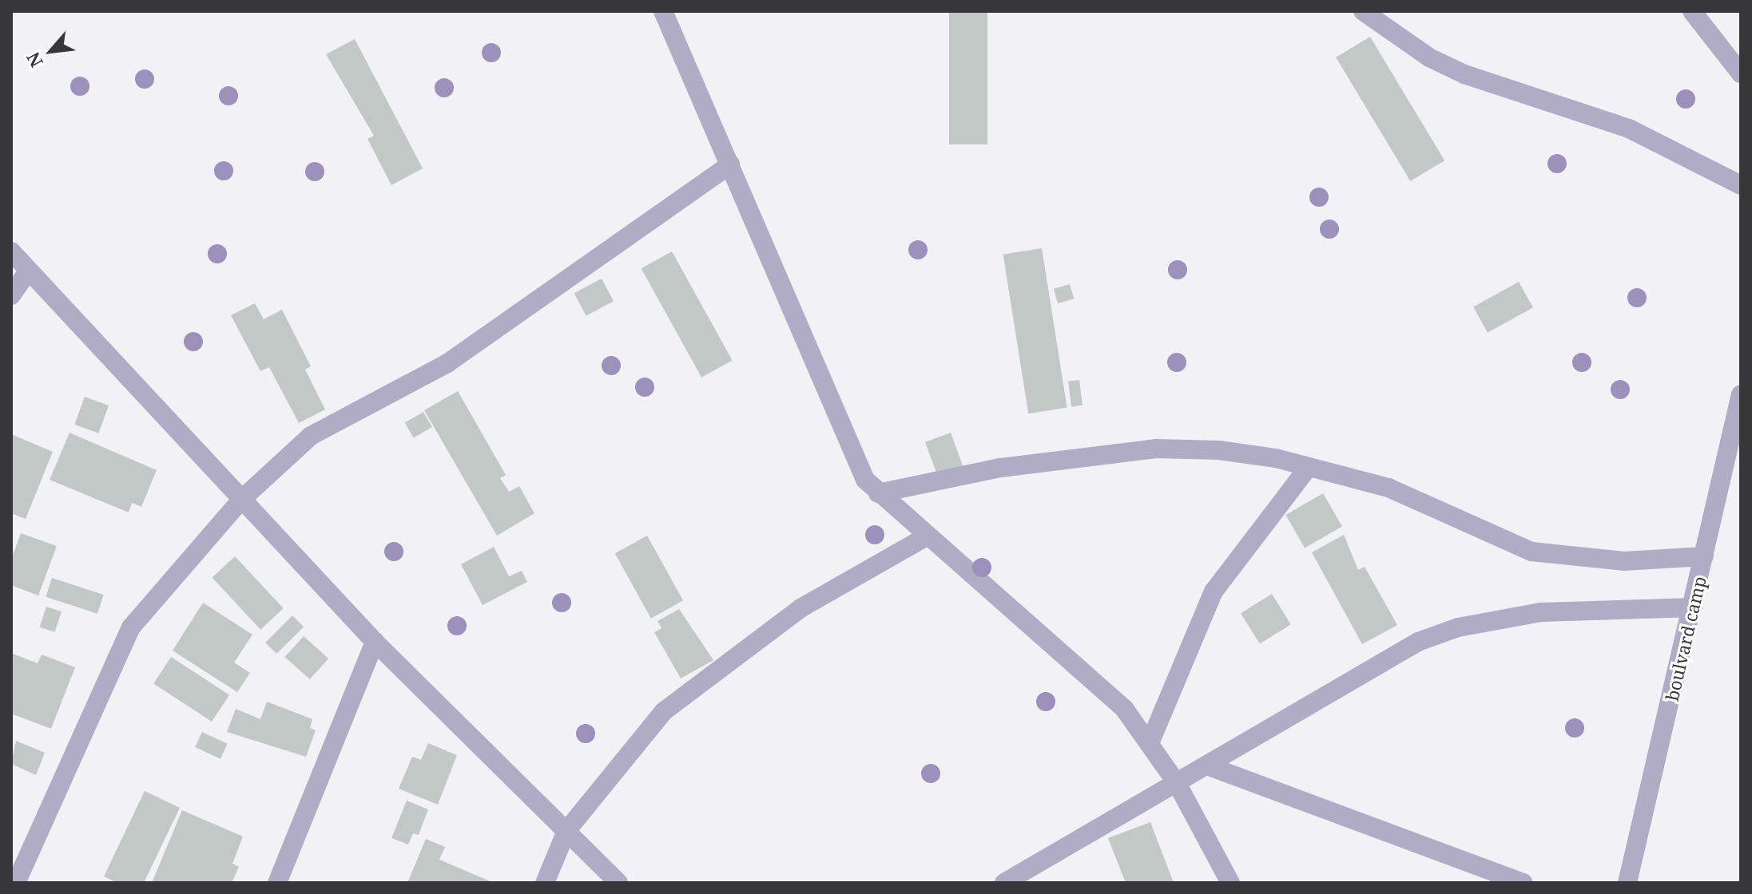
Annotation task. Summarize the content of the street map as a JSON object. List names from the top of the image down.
{
  "streets": {
    "street": ["boulvard camp"]
  },
  "north": "bottom left"
}
